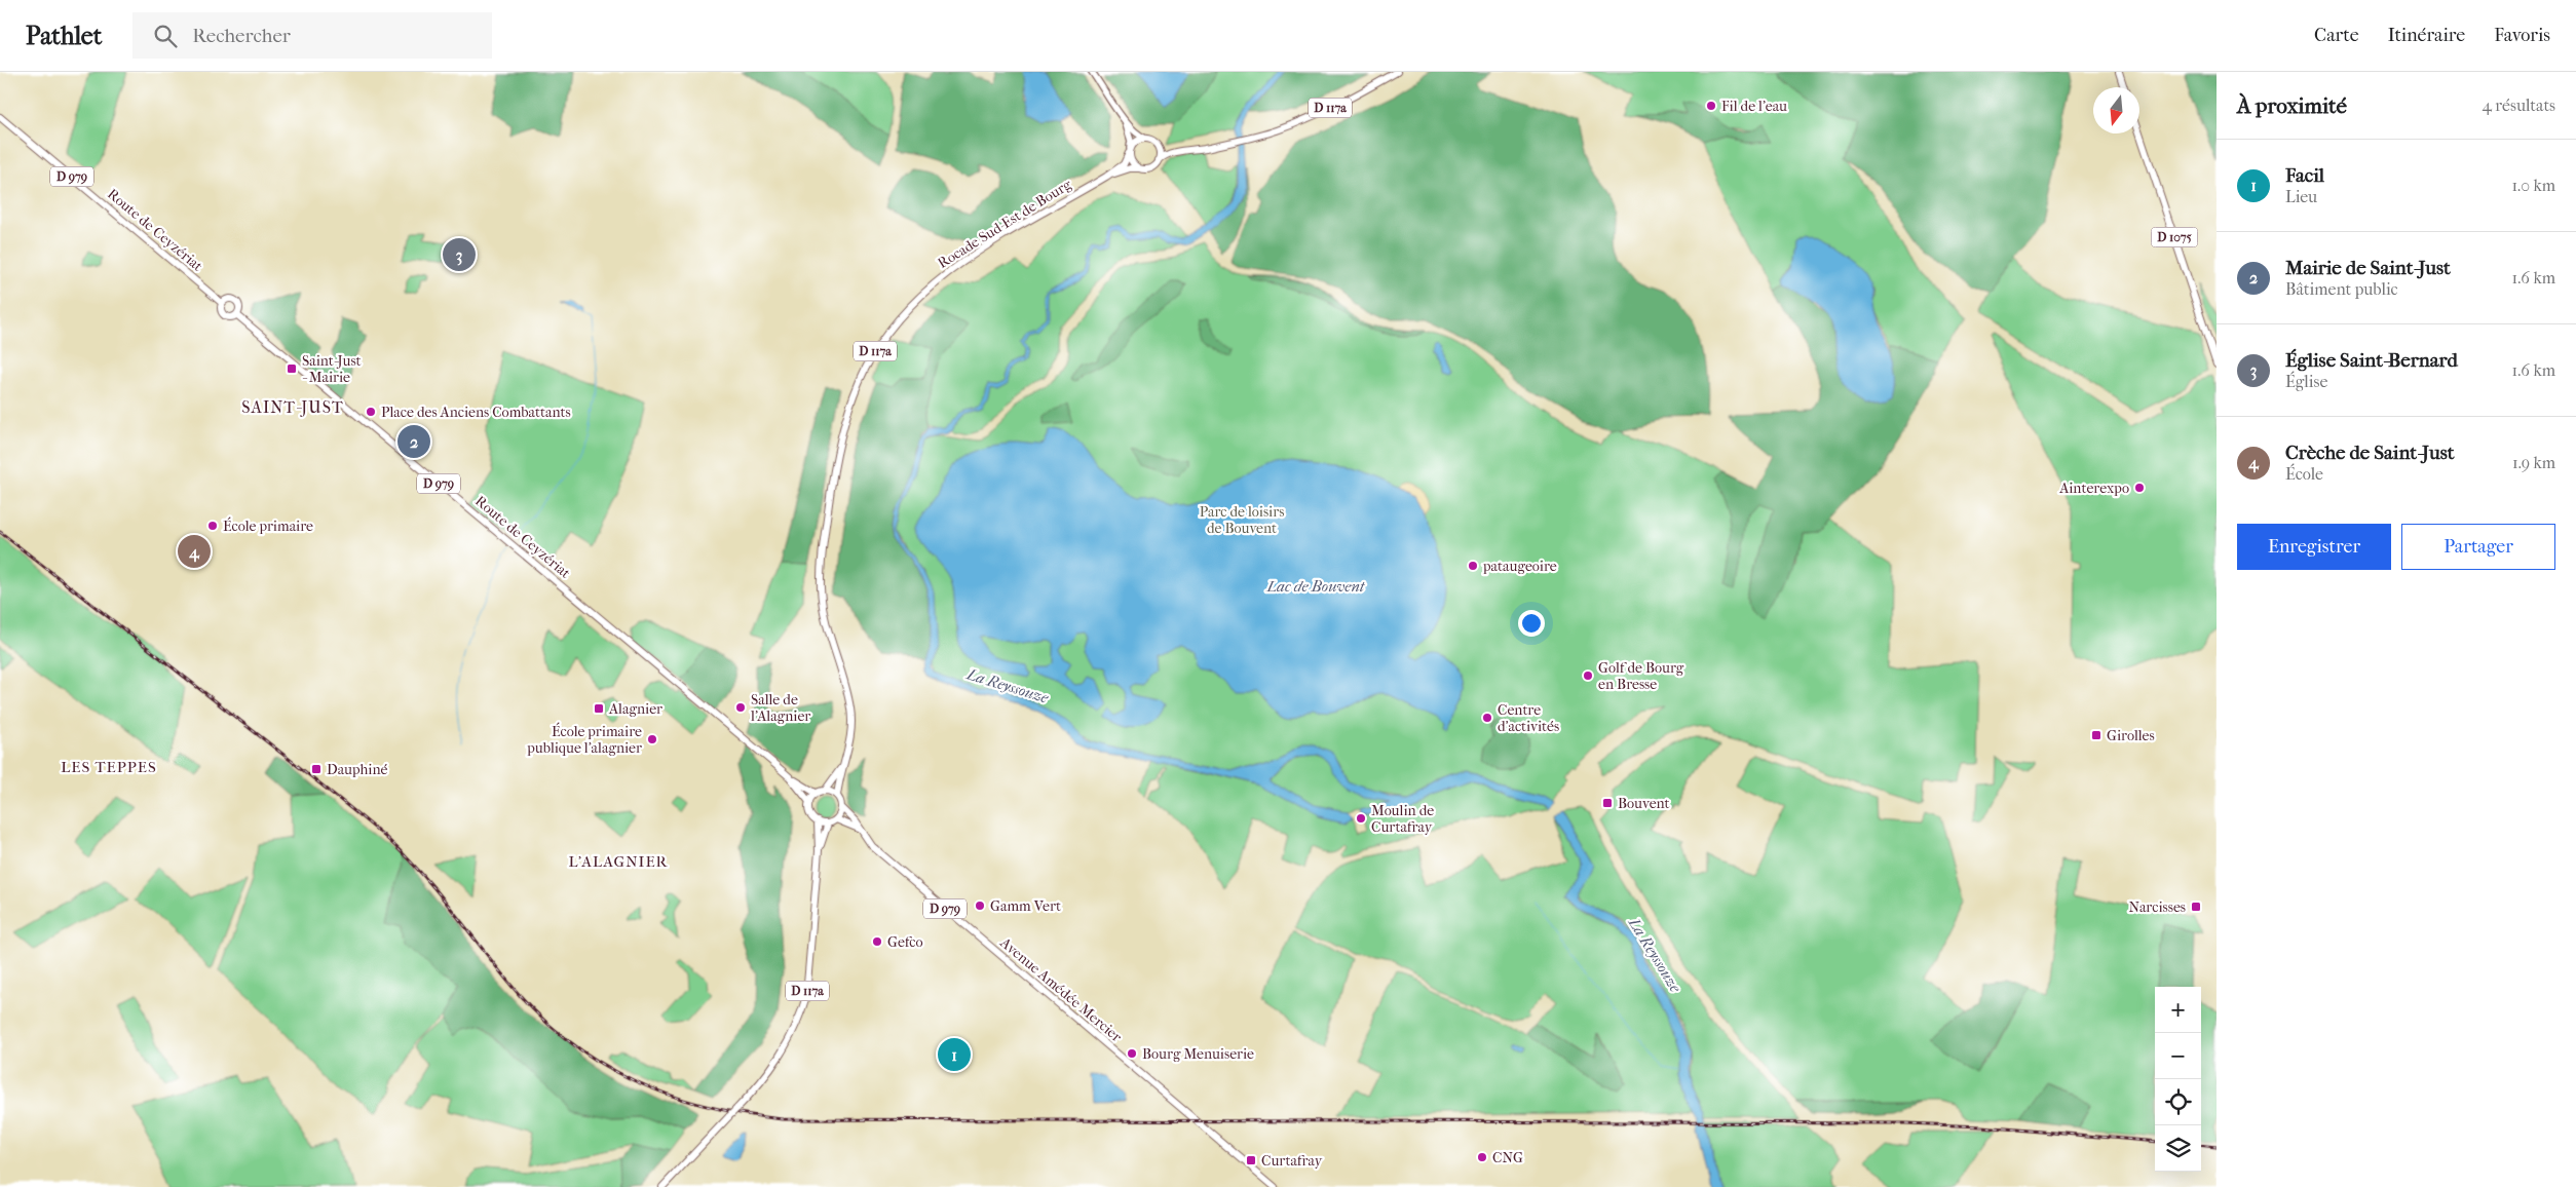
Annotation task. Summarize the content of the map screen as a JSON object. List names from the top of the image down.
{
  "streets": {
    "main road": [
      "D 117a",
      "D 979",
      "Rocade Sud-Est de Bourg",
      "Route de Ceyzériat",
      "D 1075",
      "Avenue Amédée Mercier"
    ]
  },
  "crossings": [
    ["D 117a", "D 979"],
    ["D 117a", "Rocade Sud-Est de Bourg"],
    ["D 117a", "Avenue Amédée Mercier"],
    ["D 979", "Route de Ceyzériat"],
    ["D 979", "Avenue Amédée Mercier"]
  ],
  "districts": ["SAINT-JUST", "LES TEPPES", "L'ALAGNIER"],
  "water": ["Lac de Bouvent", "La Reyssouze"],
  "parks": ["Parc de loisirs de Bouvent"],
  "places": {
    "other": [
      "Fil de l’eau",
      "Place des Anciens Combattants",
      "Ainterexpo",
      "École primaire",
      "pataugeoire",
      "Golf de Bourg en Bresse",
      "Salle de l'Alagnier",
      "Centre d'activités",
      "École primaire publique l'alagnier",
      "Moulin de Curtafray",
      "Gamm Vert",
      "Gefco",
      "Bourg Menuiserie",
      "CNG"
    ],
    "transit": [
      "Saint-Just - Mairie",
      "Alagnier",
      "Girolles",
      "Dauphiné",
      "Bouvent",
      "Narcisses",
      "Curtafray"
    ]
  },
  "north": "bottom",
  "page": {
    "header": "Pathlet",
    "search": "Rechercher",
    "nav": ["Carte", "Itinéraire", "Favoris"],
    "heading": ["À proximité", "4 résultats"],
    "list": [
      {
        "mark": "1",
        "name": "Facil",
        "note": "Lieu",
        "value": "1.0 km"
      },
      {
        "mark": "2",
        "name": "Mairie de Saint-Just",
        "note": "Bâtiment public",
        "value": "1.6 km"
      },
      {
        "mark": "3",
        "name": "Église Saint-Bernard",
        "note": "Église",
        "value": "1.6 km"
      },
      {
        "mark": "4",
        "name": "Crèche de Saint-Just",
        "note": "École",
        "value": "1.9 km"
      }
    ],
    "pins": [
      "3",
      "2",
      "4",
      "1"
    ],
    "buttons": ["Enregistrer", "Partager"],
    "map_buttons": ["+", "−"]
  }
}
